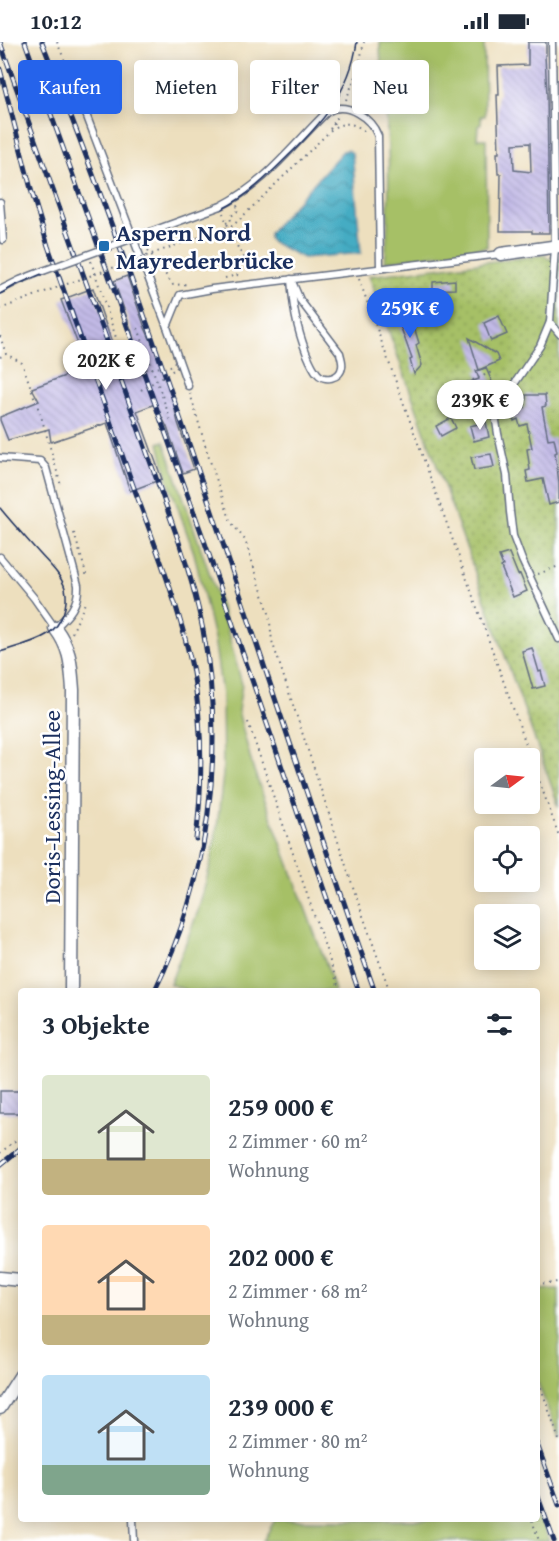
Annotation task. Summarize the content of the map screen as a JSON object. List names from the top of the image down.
{
  "streets": {
    "street": ["Doris-Lessing-Allee"]
  },
  "places": {
    "transit": ["Aspern Nord Mayrederbrücke"]
  },
  "north": "right",
  "page": {
    "status": "10:12",
    "chip": [
      "Kaufen",
      "Mieten",
      "Filter",
      "Neu"
    ],
    "price": ["259K €", "202K €", "239K €"],
    "heading": "3 Objekte",
    "list": [
      {
        "name": "259 000 €",
        "note": "2 Zimmer · 60 m² · Wohnung"
      },
      {
        "name": "202 000 €",
        "note": "2 Zimmer · 68 m² · Wohnung"
      },
      {
        "name": "239 000 €",
        "note": "2 Zimmer · 80 m² · Wohnung"
      }
    ]
  }
}
